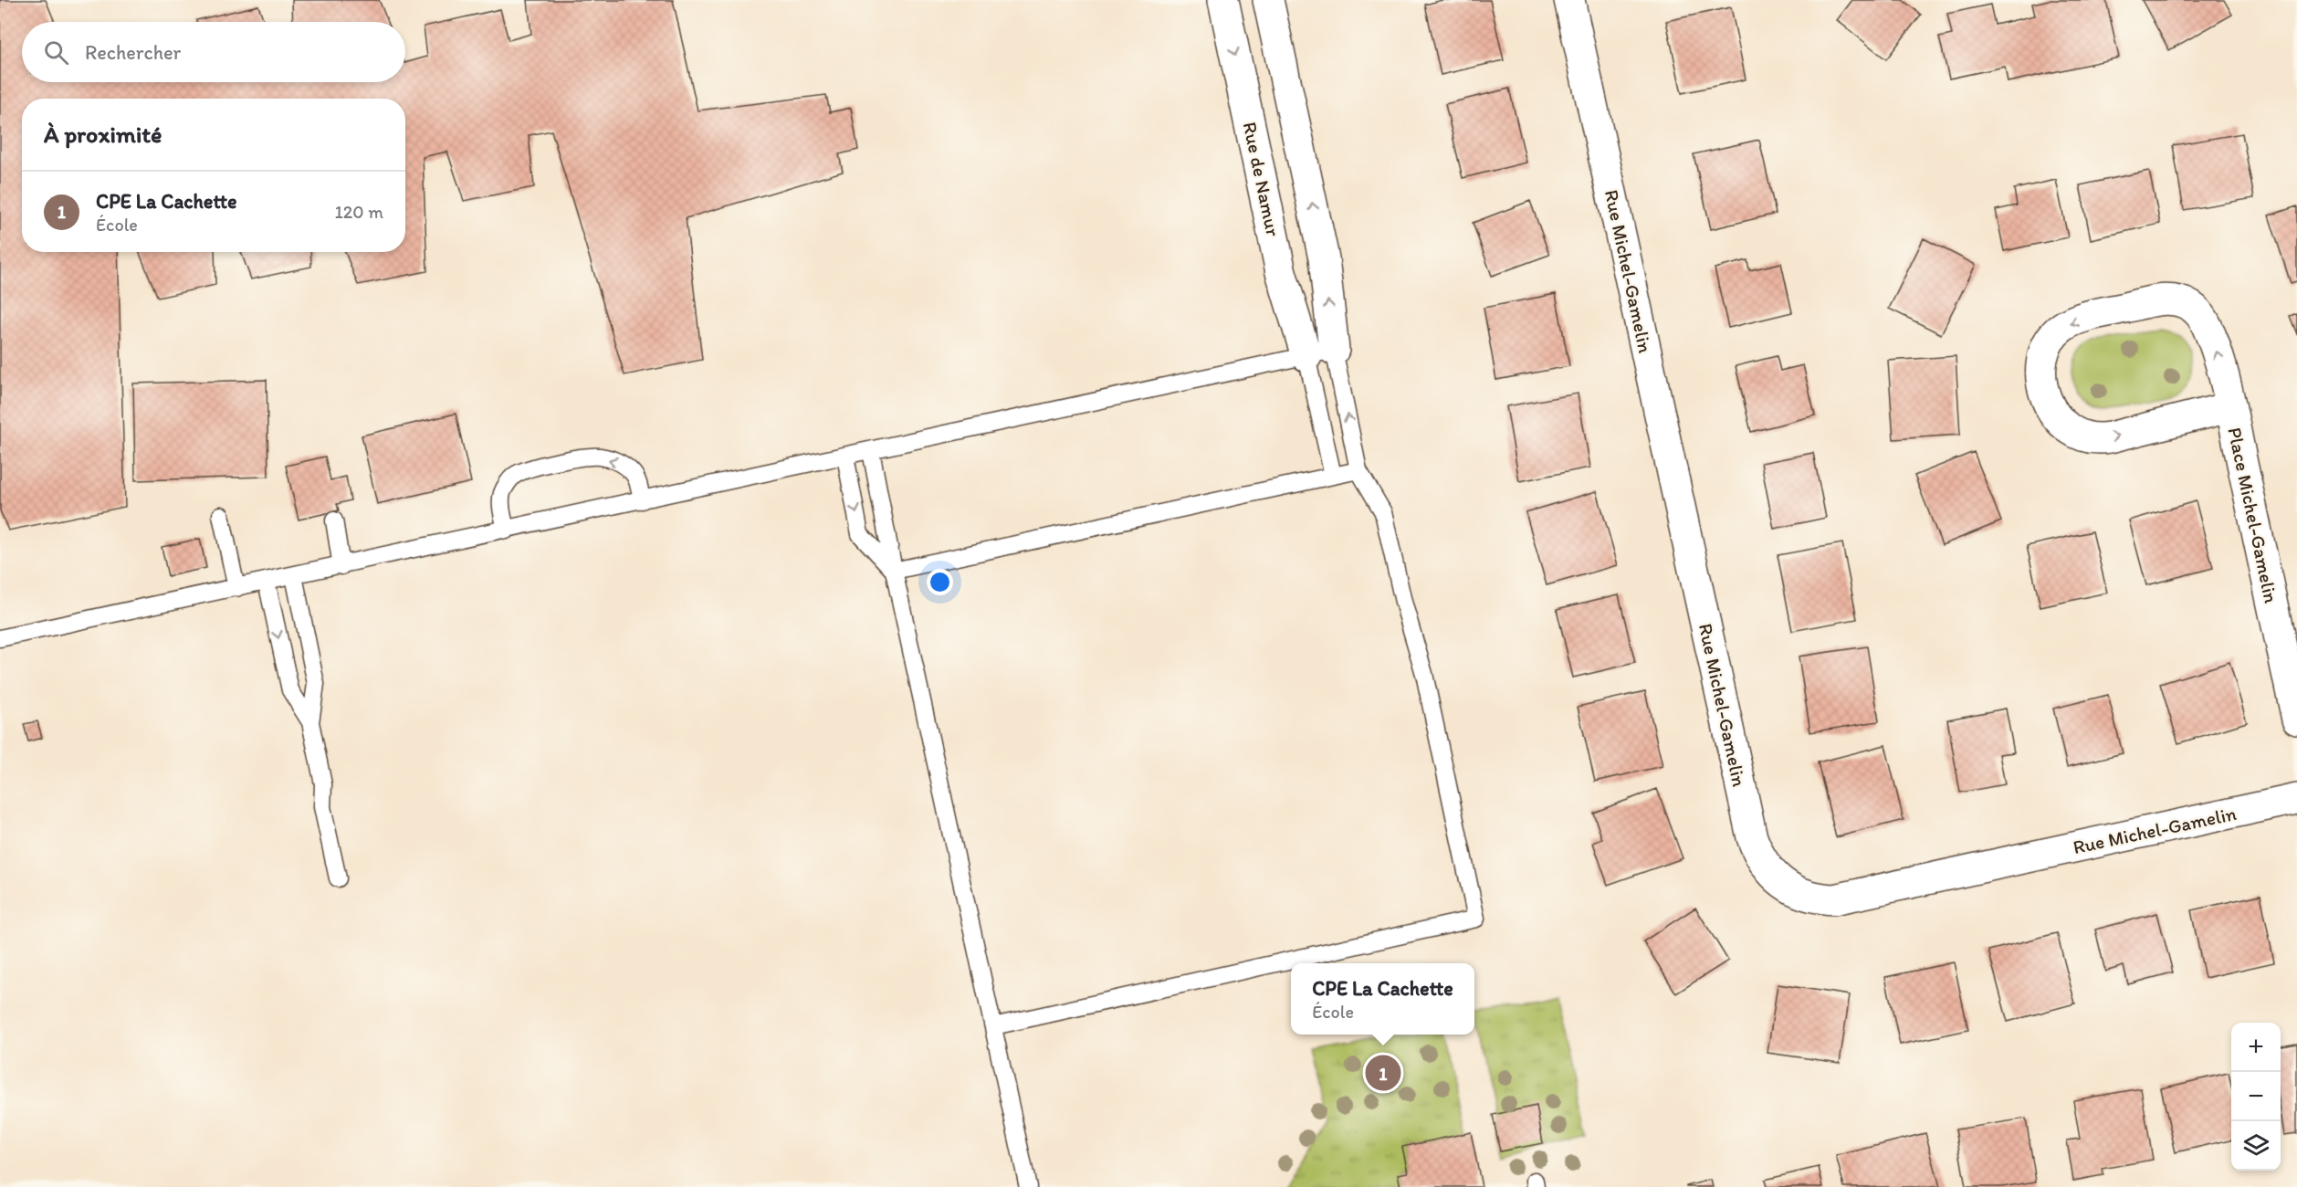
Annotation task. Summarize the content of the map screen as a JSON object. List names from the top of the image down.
{
  "streets": {
    "street": ["Rue de Namur", "Rue Michel-Gamelin", "Place Michel-Gamelin"]
  },
  "page": {
    "search": "Rechercher",
    "heading": "À proximité",
    "list": [
      {
        "mark": "1",
        "name": "CPE La Cachette",
        "note": "École",
        "value": "120 m"
      }
    ],
    "popup": ["CPE La Cachette", "École"],
    "map_buttons": ["+", "−"],
    "pins": "1"
  }
}
